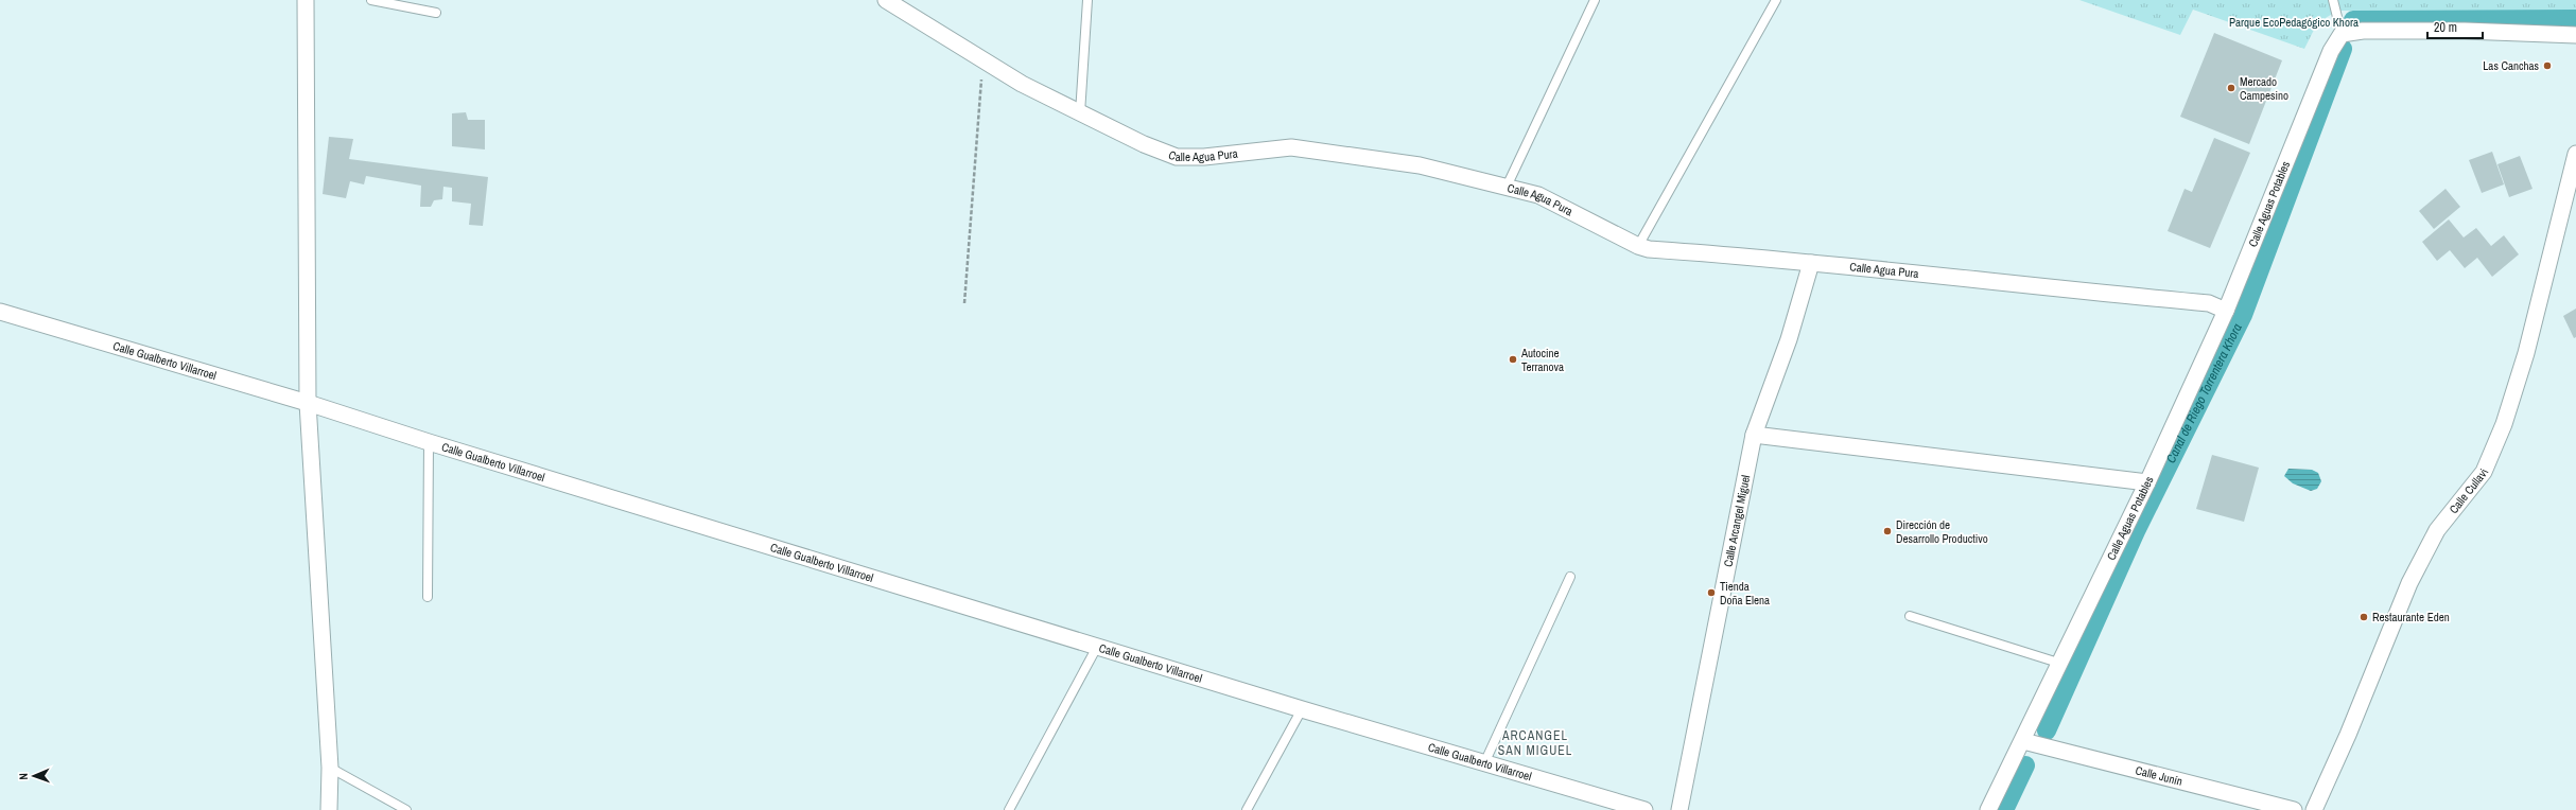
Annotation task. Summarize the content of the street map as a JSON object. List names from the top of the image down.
{
  "streets": {
    "street": [
      "Calle Agua Pura",
      "Calle Aguas Potables",
      "Calle Gualberto Villarroel",
      "Calle Cullavi",
      "Calle Arcangel Miguel",
      "Calle Junín"
    ]
  },
  "crossings": [
    ["Calle Agua Pura", "Calle Aguas Potables"],
    ["Calle Agua Pura", "Calle Arcangel Miguel"],
    ["Calle Aguas Potables", "Calle Junín"]
  ],
  "districts": ["ARCANGEL SAN MIGUEL"],
  "water": ["Canal de Riego Torrentera Khora"],
  "parks": ["Parque EcoPedagógico Khora"],
  "places": [
    "Las Canchas",
    "Mercado Campesino",
    "Autocine Terranova",
    "Dirección de Desarrollo Productivo",
    "Tienda Doña Elena",
    "Restaurante Eden"
  ],
  "scale_bar": "20 m",
  "north": "left"
}
